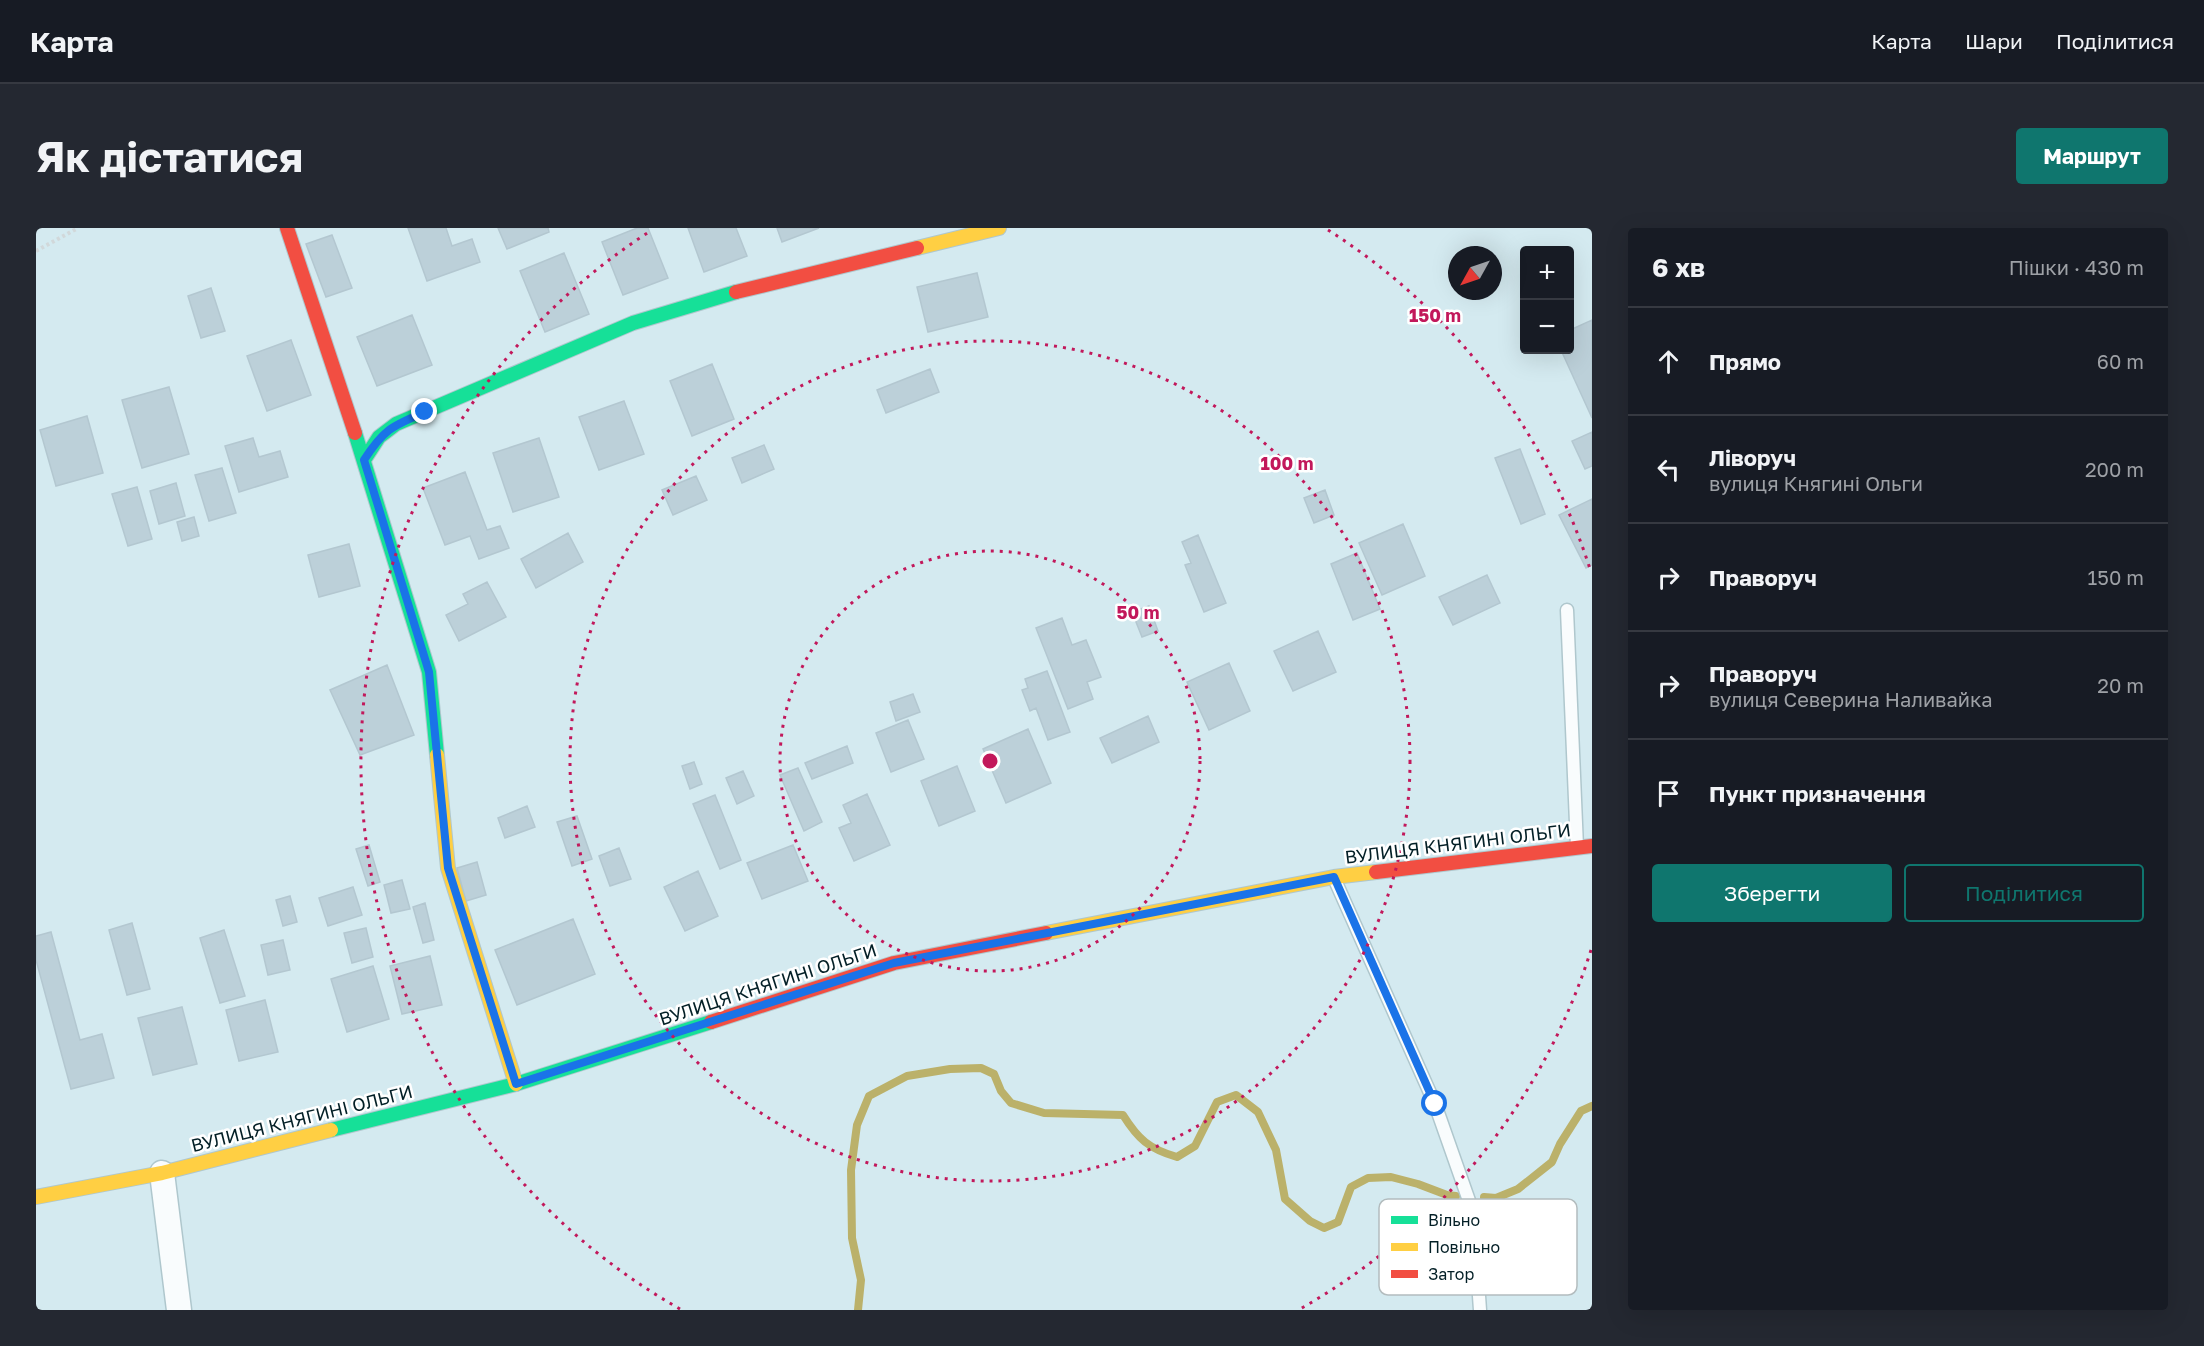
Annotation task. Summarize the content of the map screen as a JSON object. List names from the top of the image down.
{
  "streets": {
    "street": ["ВУЛИЦЯ КНЯГИНІ ОЛЬГИ"]
  },
  "legend": ["Вільно", "Повільно", "Затор"],
  "north": "bottom left",
  "page": {
    "header": "Карта",
    "nav": ["Карта", "Шари", "Поділитися"],
    "buttons": [
      "Маршрут",
      ["Зберегти", "Поділитися"]
    ],
    "title": "Як дістатися",
    "heading": ["6 хв", "Пішки · 430 m"],
    "map_buttons": ["+", "−"],
    "list": [
      ["Прямо", "60 m"],
      ["Ліворуч", "вулиця Княгині Ольги", "200 m"],
      ["Праворуч", "150 m"],
      ["Праворуч", "вулиця Северина Наливайка", "20 m"],
      "Пункт призначення"
    ]
  },
  "rings": ["150 m", "100 m", "50 m"]
}
